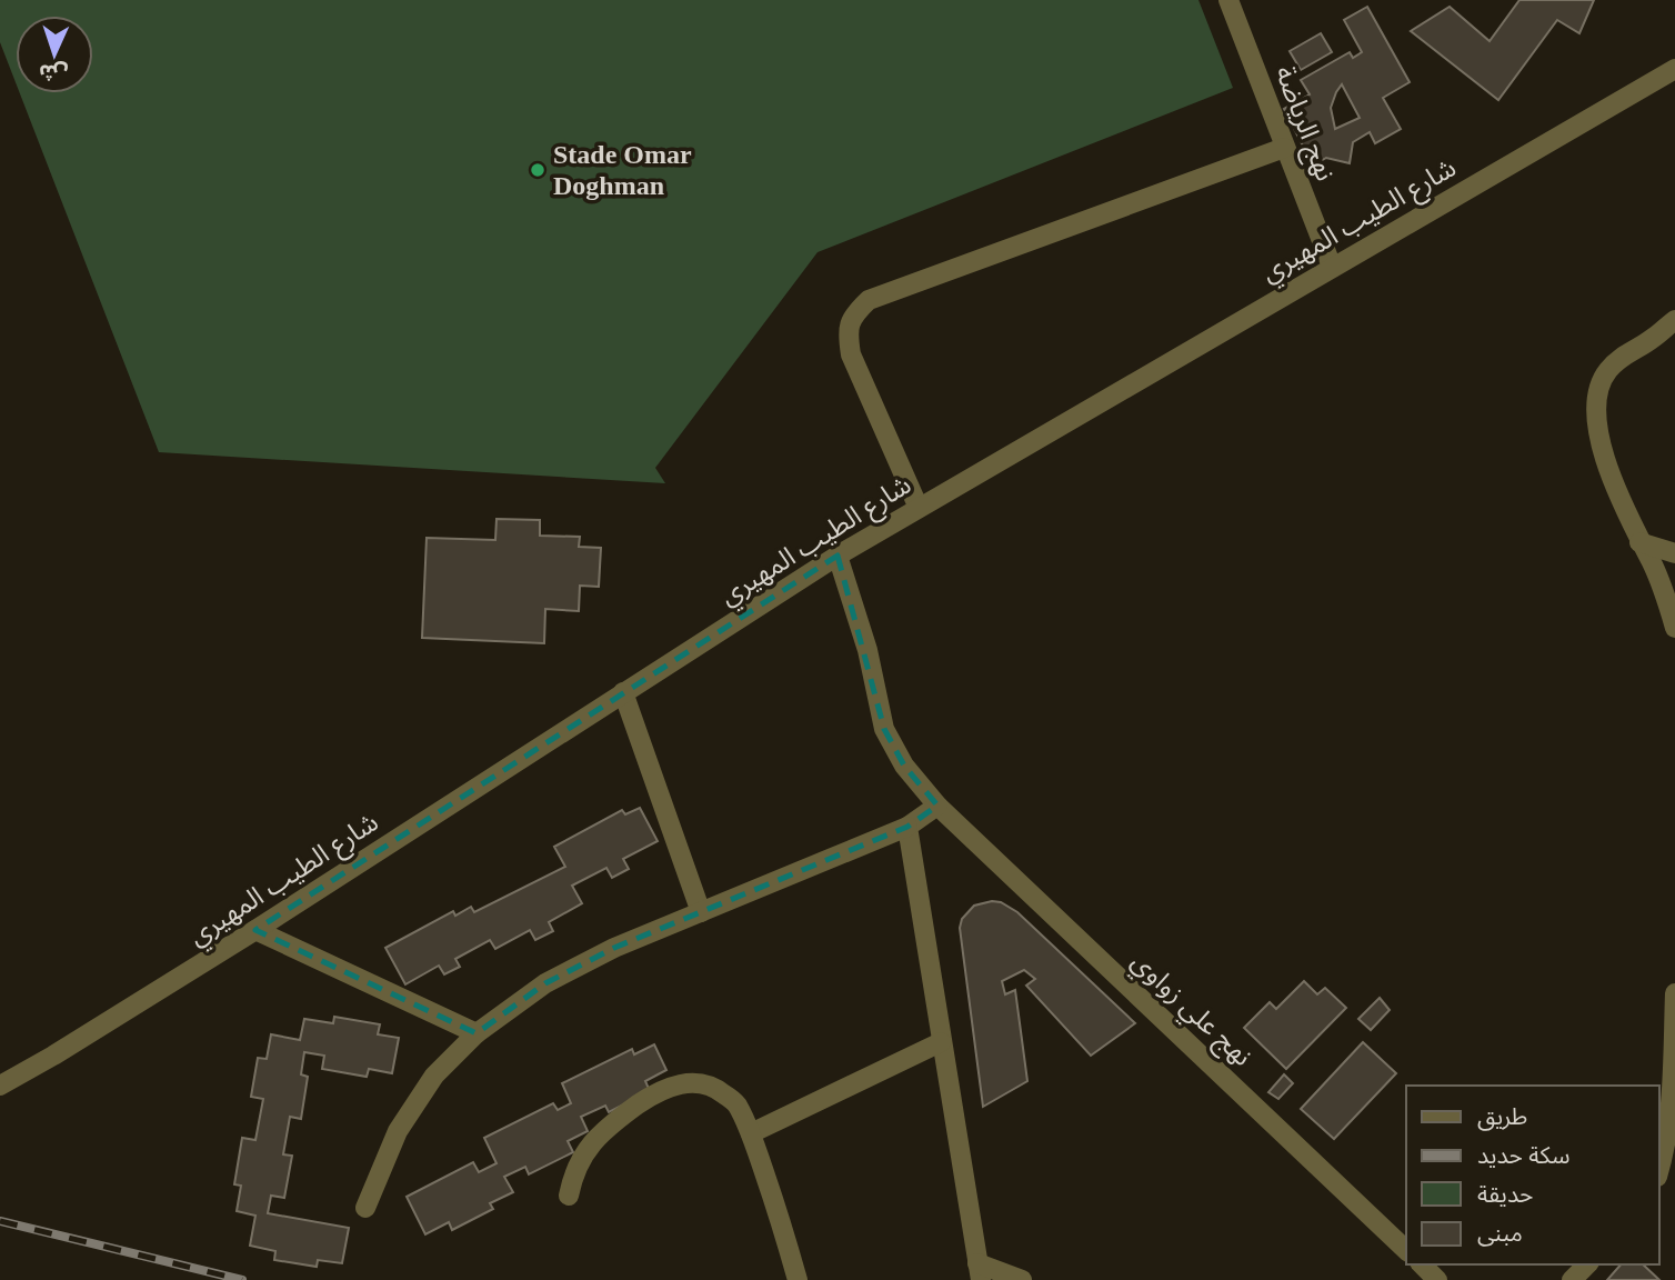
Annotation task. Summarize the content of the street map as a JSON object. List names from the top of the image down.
{
  "streets": {
    "street": ["نهج الرياضة", "شارع الطيب المهيري", "نهج علي زواوي"]
  },
  "crossings": [
    ["نهج الرياضة", "شارع الطيب المهيري"],
    ["شارع الطيب المهيري", "نهج علي زواوي"]
  ],
  "places": ["Stade Omar Doghman"],
  "legend": [
    "طريق",
    "سكة حديد",
    "حديقة",
    "مبنى"
  ],
  "north": "bottom"
}
